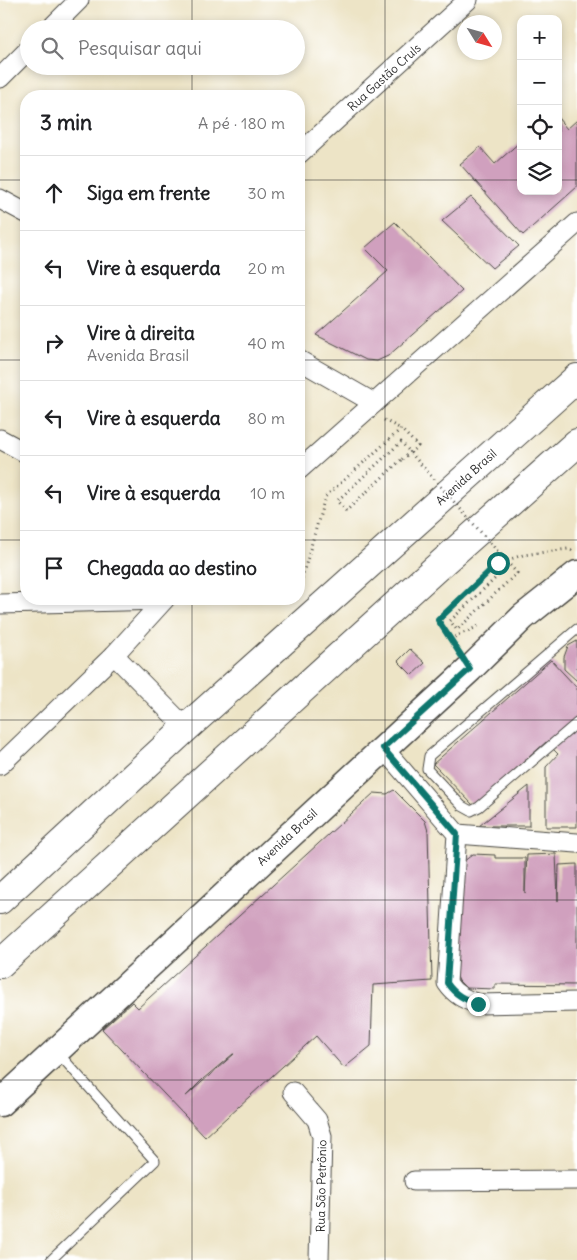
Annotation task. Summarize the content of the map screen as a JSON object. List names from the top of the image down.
{
  "streets": {
    "highway": ["Avenida Brasil"],
    "street": ["Rua Gastão Cruls", "Rua São Petrônio"]
  },
  "north": "bottom right",
  "page": {
    "map_buttons": ["+", "−"],
    "search": "Pesquisar aqui",
    "heading": ["3 min", "A pé · 180 m"],
    "list": [
      ["Siga em frente", "30 m"],
      ["Vire à esquerda", "20 m"],
      ["Vire à direita", "Avenida Brasil", "40 m"],
      ["Vire à esquerda", "80 m"],
      ["Vire à esquerda", "10 m"],
      "Chegada ao destino"
    ]
  }
}
